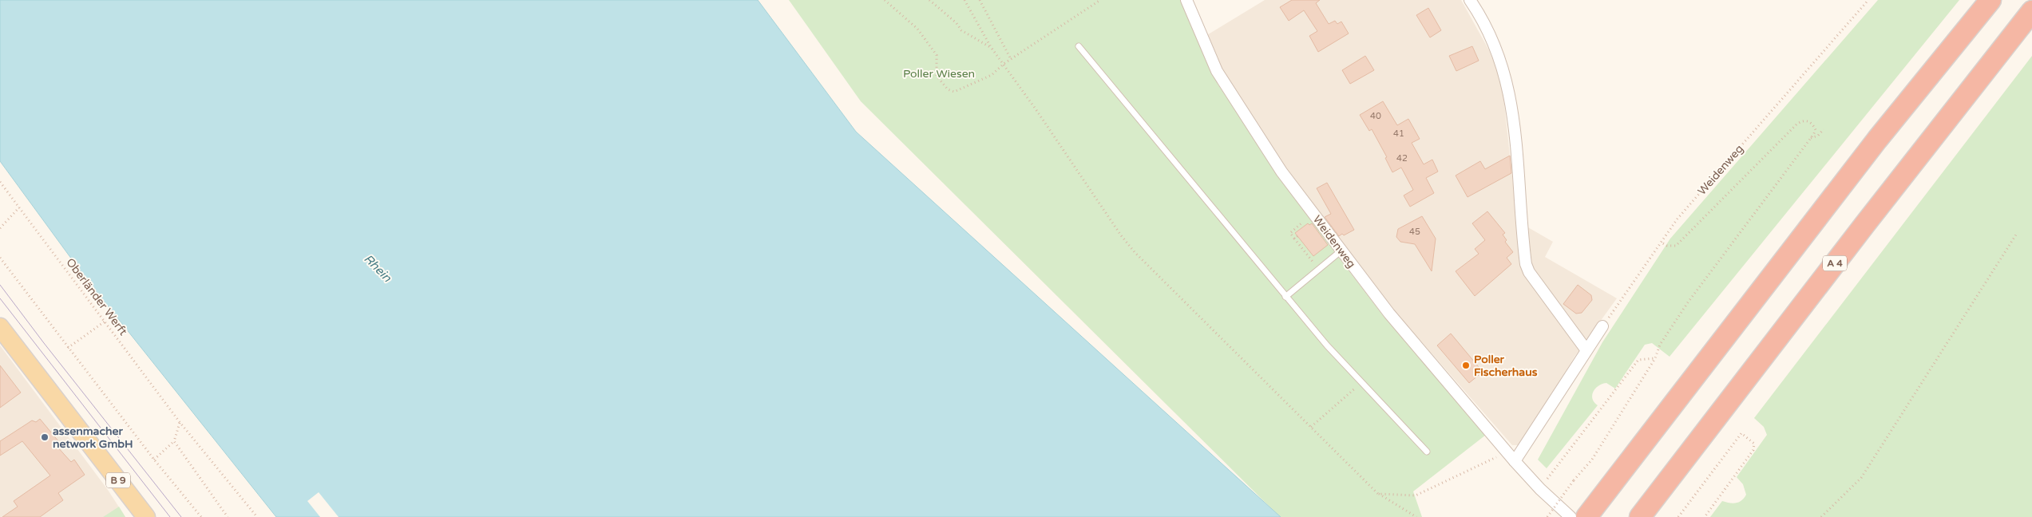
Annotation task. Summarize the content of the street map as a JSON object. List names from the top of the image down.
{
  "streets": {
    "highway": ["A 4"],
    "main road": ["B 9"],
    "street": ["Weidenweg"],
    "path": ["Oberländer Werft"]
  },
  "water": ["Rhein"],
  "parks": ["Poller Wiesen"],
  "places": ["Poller Fischerhaus", "assenmacher network GmbH"],
  "house_numbers": [
    "40",
    "41",
    "42",
    "45"
  ]
}
